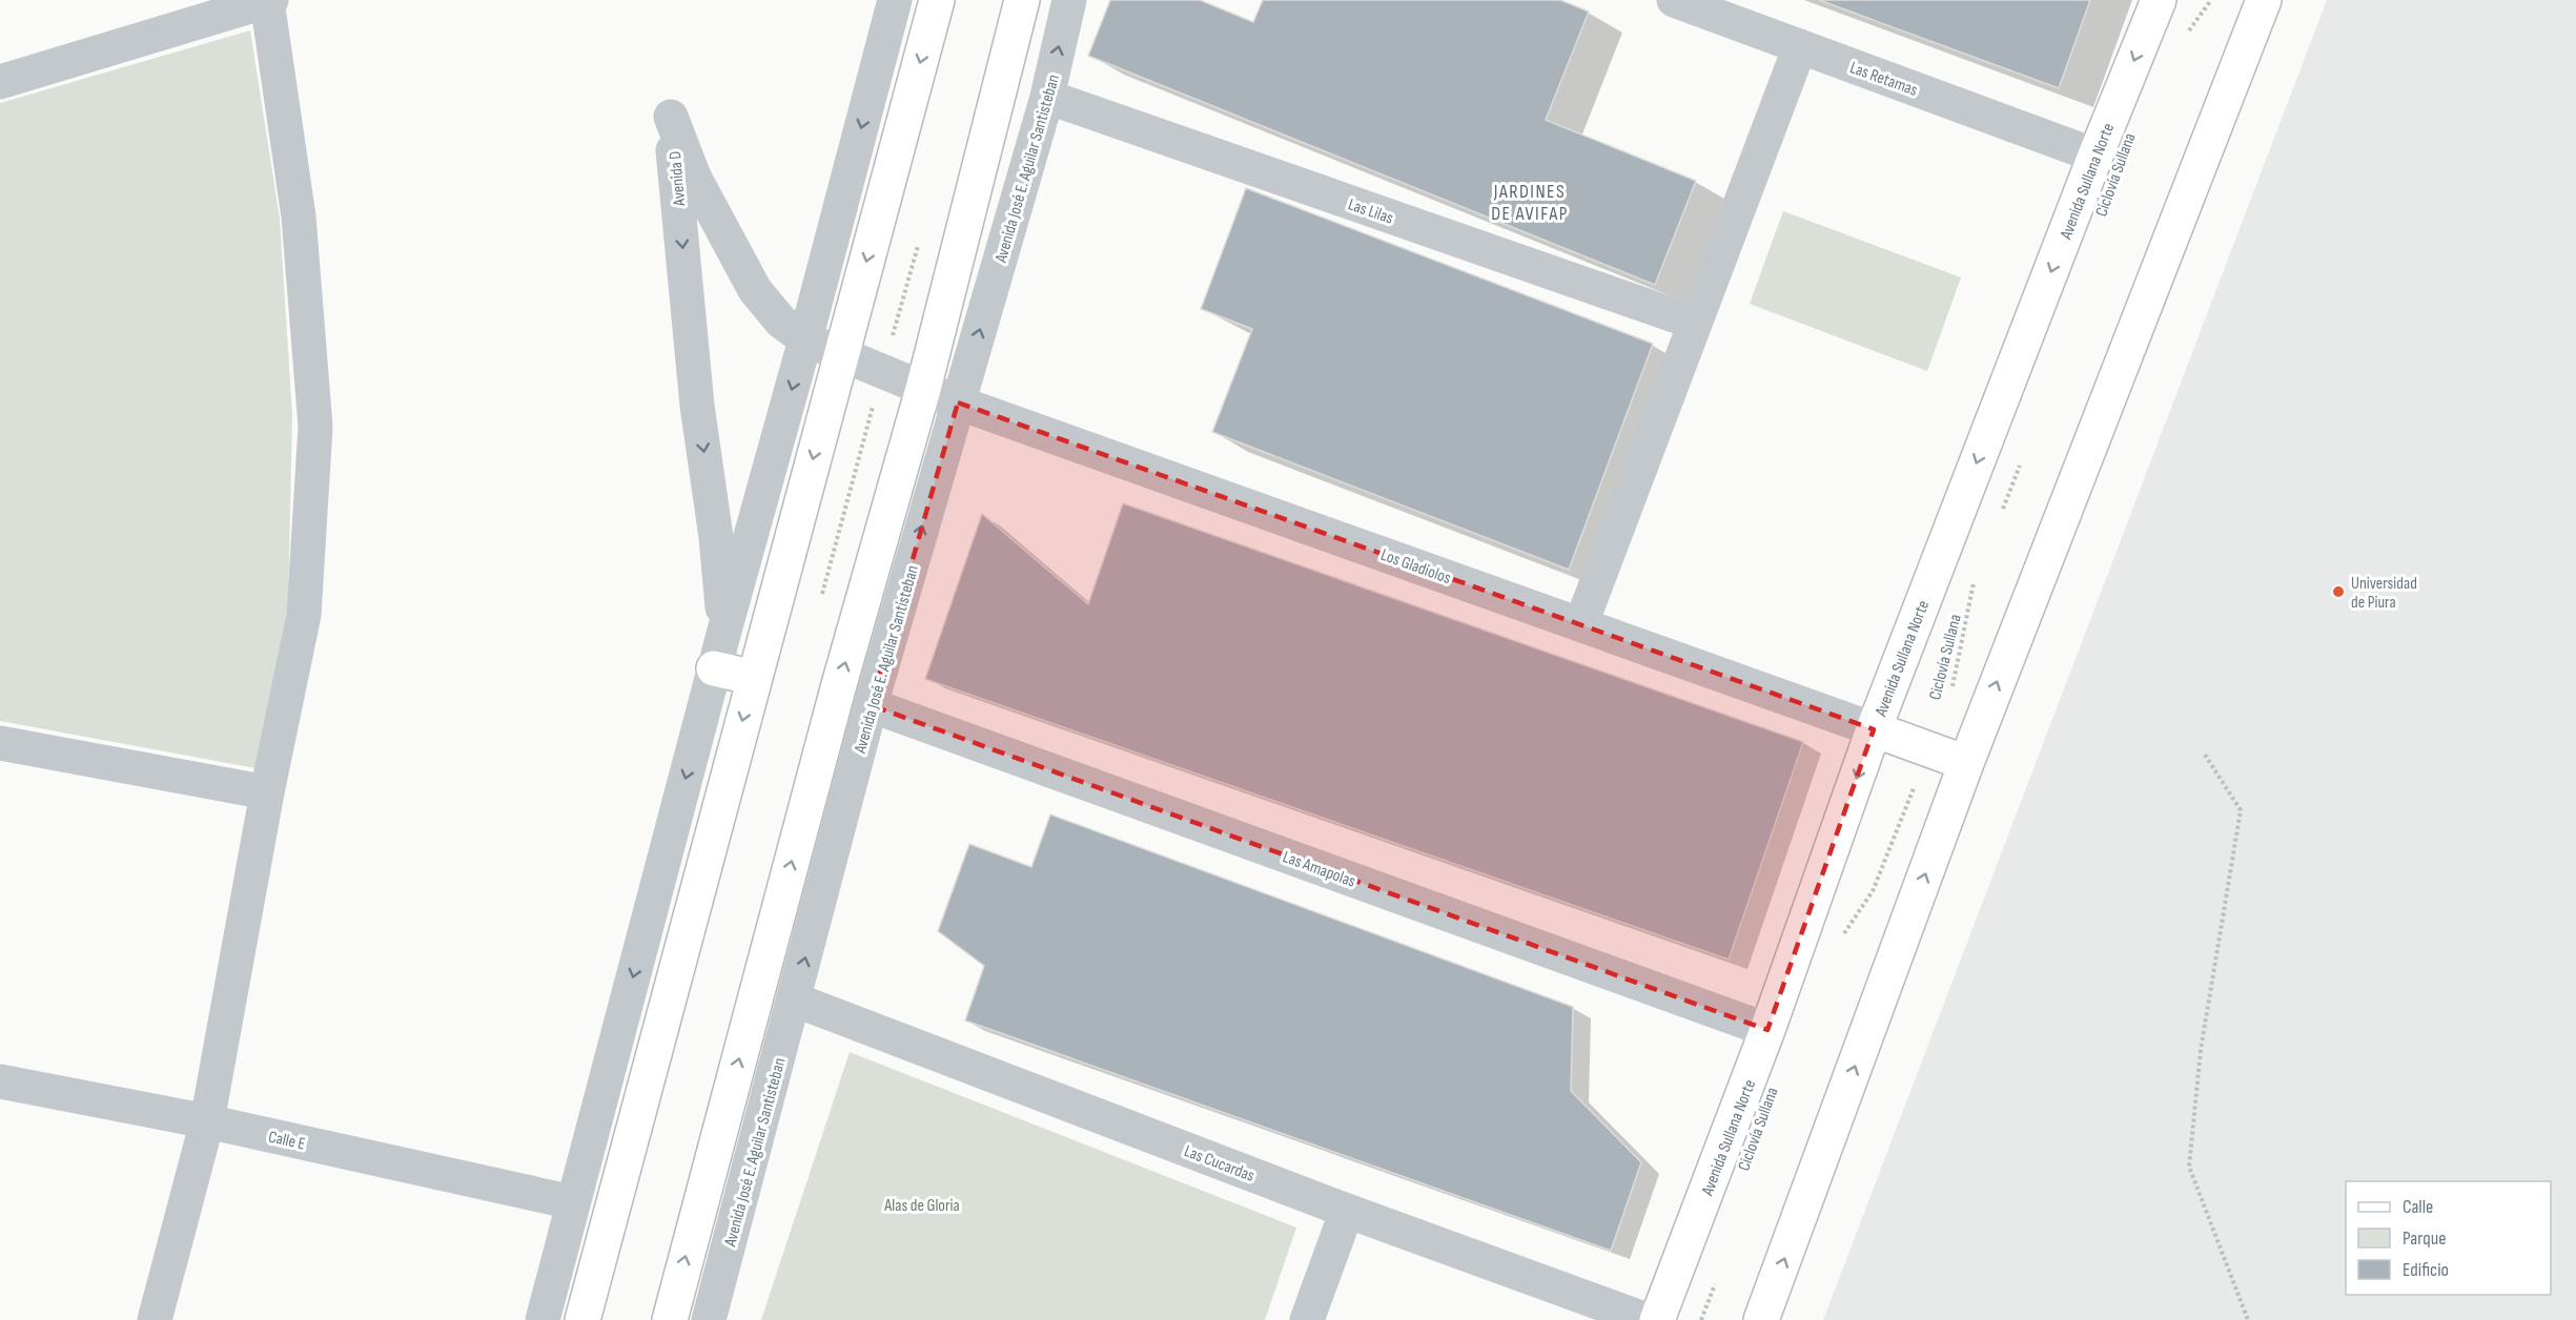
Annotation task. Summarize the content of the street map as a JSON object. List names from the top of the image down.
{
  "streets": {
    "main road": ["Avenida José E. Aguilar Santisteban", "Avenida Sullana Norte"],
    "street": [
      "Las Retamas",
      "Avenida D",
      "Las Lilas",
      "Los Gladiolos",
      "Las Amapolas",
      "Calle E",
      "Las Cucardas"
    ],
    "path": ["Ciclovía Sullana"]
  },
  "crossings": [
    ["Las Retamas", "Avenida Sullana Norte"],
    ["Avenida José E. Aguilar Santisteban", "Avenida D"],
    ["Avenida José E. Aguilar Santisteban", "Las Lilas"],
    ["Avenida José E. Aguilar Santisteban", "Los Gladiolos"],
    ["Avenida José E. Aguilar Santisteban", "Las Amapolas"],
    ["Avenida José E. Aguilar Santisteban", "Las Cucardas"],
    ["Avenida D", "Los Gladiolos"],
    ["Avenida Sullana Norte", "Los Gladiolos"],
    ["Avenida Sullana Norte", "Las Amapolas"]
  ],
  "districts": ["JARDINES DE AVIFAP"],
  "parks": ["Alas de Gloria"],
  "places": ["Universidad de Piura"],
  "legend": ["Calle", "Parque", "Edificio"]
}
